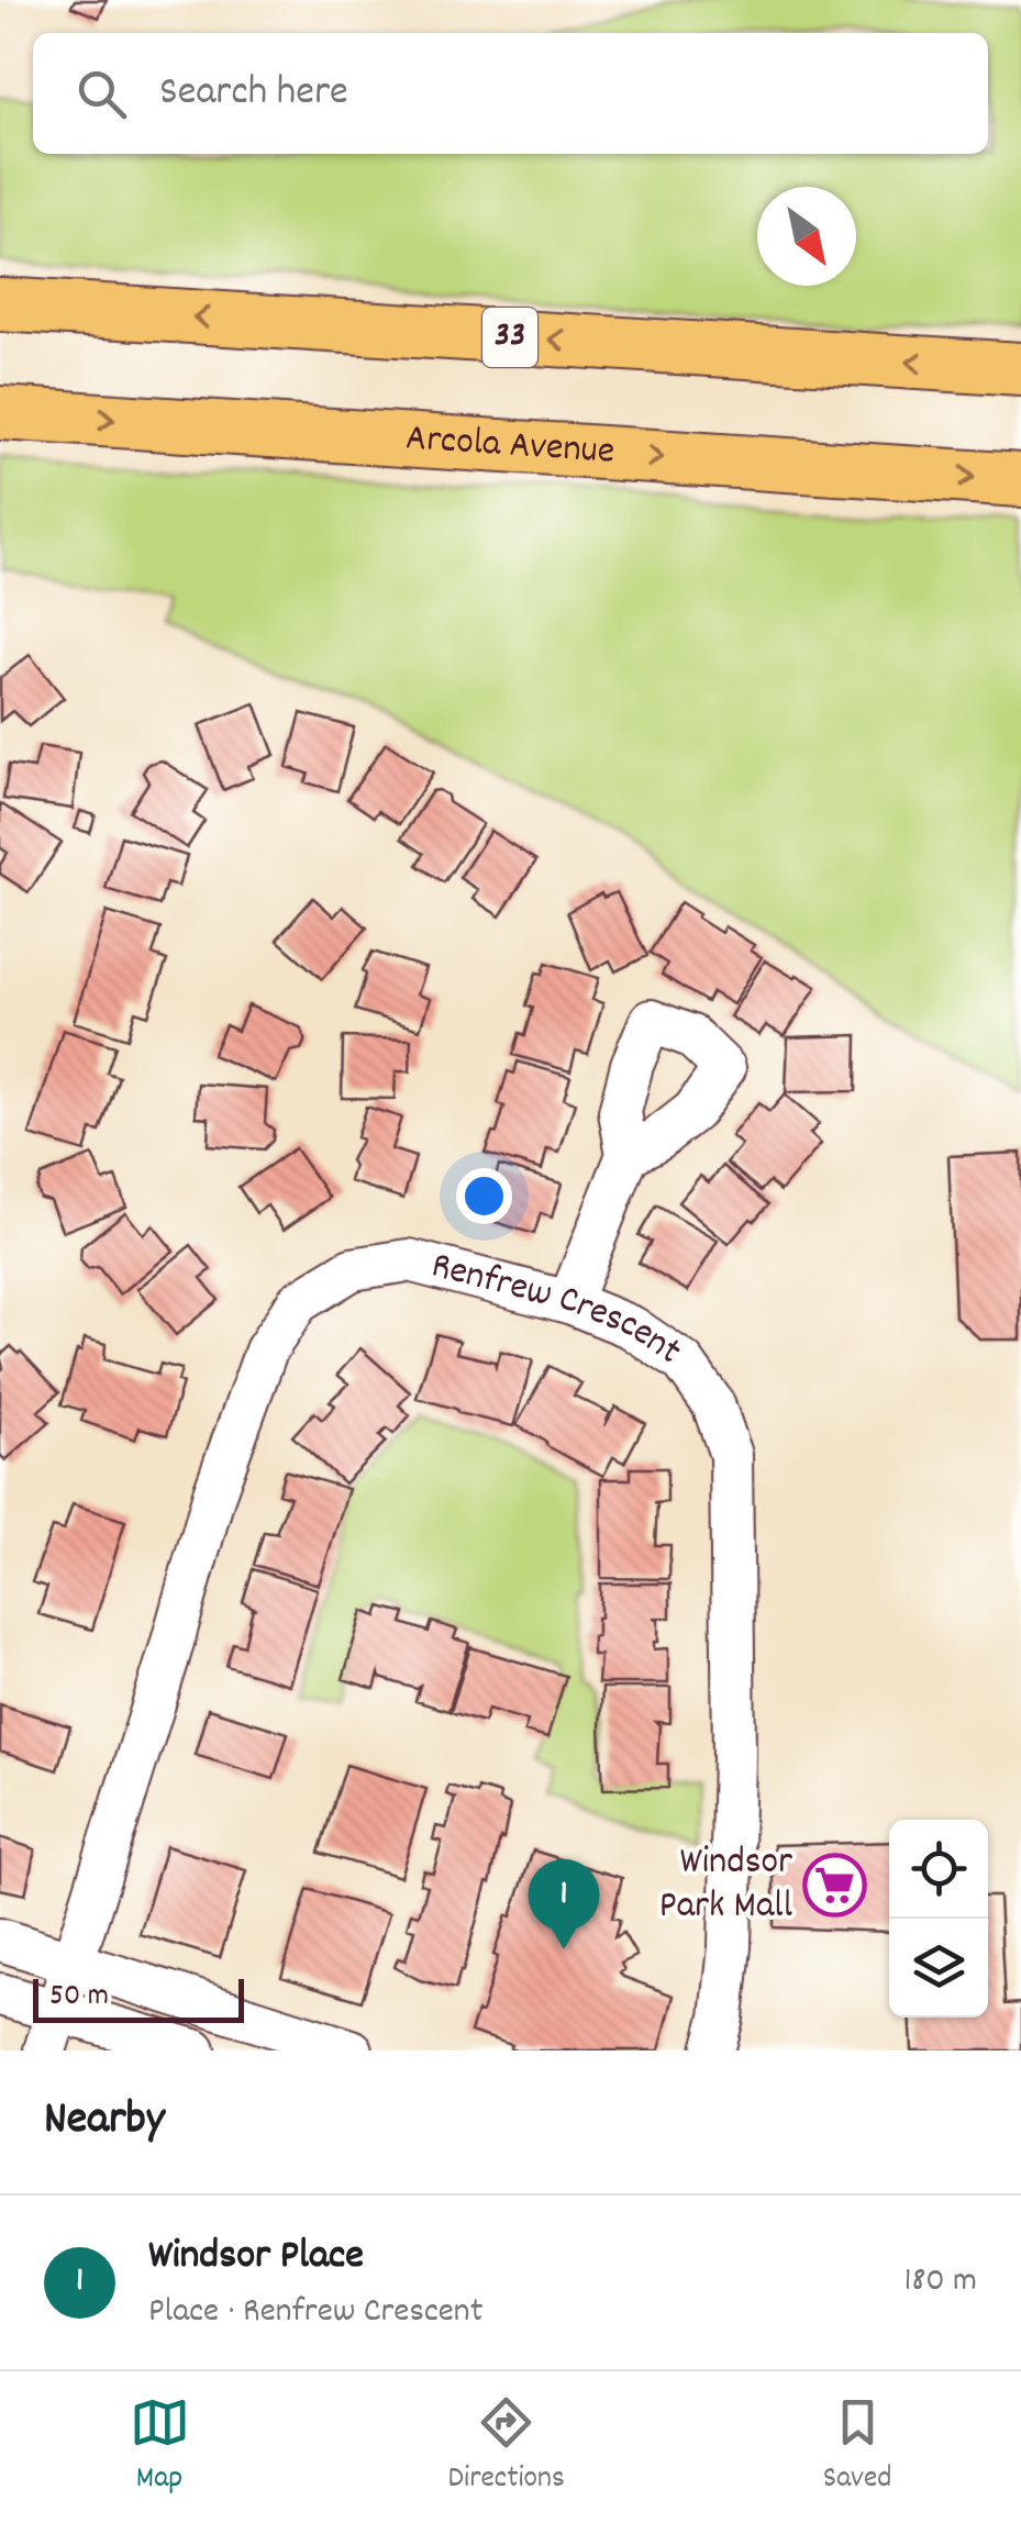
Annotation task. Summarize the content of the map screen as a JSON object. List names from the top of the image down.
{
  "streets": {
    "main road": ["33", "Arcola Avenue"],
    "street": ["Renfrew Crescent"]
  },
  "places": {
    "supermarket": ["Windsor Park Mall"]
  },
  "scale_bar": "50 m",
  "north": "bottom right",
  "page": {
    "search": "Search here",
    "pins": "1",
    "scale": "50 m",
    "heading": "Nearby",
    "list": [
      {
        "mark": "1",
        "name": "Windsor Place",
        "note": "Place · Renfrew Crescent",
        "value": "180 m"
      }
    ],
    "nav": ["Map", "Directions", "Saved"]
  }
}
